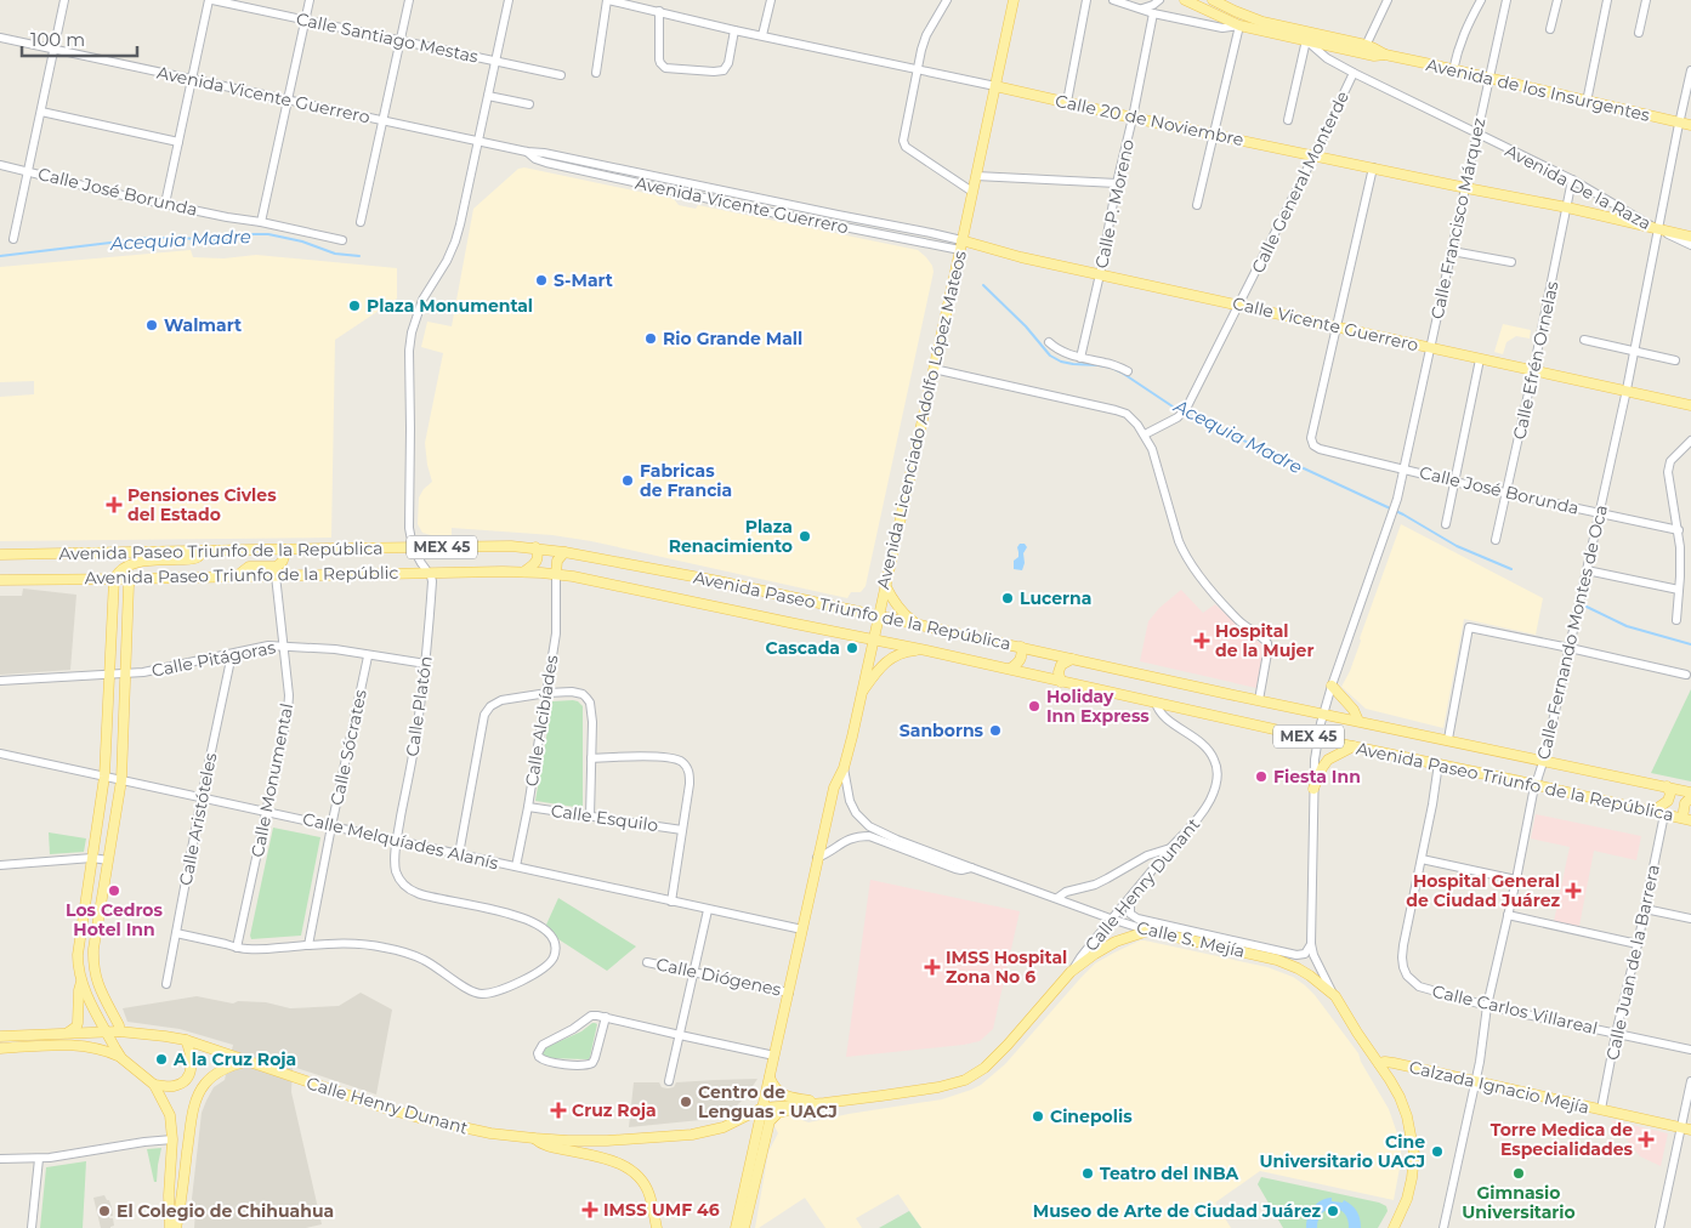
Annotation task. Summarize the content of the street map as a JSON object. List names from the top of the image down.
{
  "streets": {
    "main road": [
      "Avenida de los Insurgentes",
      "Calle 20 de Noviembre",
      "Calle Vicente Guerrero",
      "Avenida Licenciado Adolfo López Mateos",
      "MEX 45",
      "Avenida Paseo Triunfo de la República",
      "Avenida Paseo Triunfo de la Repúblic",
      "Calle Henry Dunant",
      "Calle S. Mejía",
      "Calzada Ignacio Mejía"
    ],
    "street": [
      "Calle Santiago Mestas",
      "Avenida Vicente Guerrero",
      "Calle General Monterde",
      "Avenida De la Raza",
      "Calle José Borunda",
      "Calle P. Moreno",
      "Calle Francisco Márquez",
      "Calle Efrén Ornelas",
      "Calle Fernando Montes de Oca",
      "Calle Pitágoras",
      "Calle Platón",
      "Calle Alcibíades",
      "Calle Sócrates",
      "Calle Monumental",
      "Calle Esquilo",
      "Calle Aristóteles",
      "Calle Melquíades Alanís",
      "Calle Juan de la Barrera",
      "Calle Diógenes",
      "Calle Carlos Villareal"
    ]
  },
  "crossings": [
    ["Avenida de los Insurgentes", "Calle Francisco Márquez"],
    ["Avenida de los Insurgentes", "Calle Fernando Montes de Oca"],
    ["Avenida Vicente Guerrero", "Calle Vicente Guerrero"],
    ["Avenida Vicente Guerrero", "Avenida Licenciado Adolfo López Mateos"],
    ["Calle 20 de Noviembre", "Calle General Monterde"],
    ["Calle 20 de Noviembre", "Avenida De la Raza"],
    ["Calle 20 de Noviembre", "Calle P. Moreno"],
    ["Calle 20 de Noviembre", "Calle Francisco Márquez"],
    ["Calle 20 de Noviembre", "Calle Efrén Ornelas"],
    ["Calle 20 de Noviembre", "Avenida Licenciado Adolfo López Mateos"],
    ["Calle 20 de Noviembre", "Calle Fernando Montes de Oca"],
    ["Calle General Monterde", "Avenida De la Raza"],
    ["Calle General Monterde", "Calle Vicente Guerrero"],
    ["Avenida De la Raza", "Calle Francisco Márquez"],
    ["Avenida De la Raza", "Calle Efrén Ornelas"],
    ["Avenida De la Raza", "Calle Fernando Montes de Oca"],
    ["Calle José Borunda", "Calle Francisco Márquez"],
    ["Calle José Borunda", "Calle Vicente Guerrero"],
    ["Calle José Borunda", "Calle Efrén Ornelas"],
    ["Calle José Borunda", "Calle Fernando Montes de Oca"],
    ["Calle P. Moreno", "Calle Vicente Guerrero"],
    ["Calle Francisco Márquez", "Calle Vicente Guerrero"],
    ["Calle Francisco Márquez", "Avenida Paseo Triunfo de la República"],
    ["Calle Vicente Guerrero", "Calle Efrén Ornelas"],
    ["Calle Vicente Guerrero", "Avenida Licenciado Adolfo López Mateos"],
    ["Calle Vicente Guerrero", "Calle Fernando Montes de Oca"],
    ["Avenida Licenciado Adolfo López Mateos", "Avenida Paseo Triunfo de la República"],
    ["Avenida Licenciado Adolfo López Mateos", "Calle Melquíades Alanís"],
    ["Avenida Licenciado Adolfo López Mateos", "Calle Henry Dunant"],
    ["Avenida Licenciado Adolfo López Mateos", "Calle S. Mejía"],
    ["Avenida Licenciado Adolfo López Mateos", "Calle Diógenes"],
    ["Avenida Paseo Triunfo de la República", "Avenida Paseo Triunfo de la Repúblic"],
    ["Avenida Paseo Triunfo de la República", "Calle Fernando Montes de Oca"],
    ["Avenida Paseo Triunfo de la República", "Calle Alcibíades"],
    ["Avenida Paseo Triunfo de la República", "Calle Henry Dunant"],
    ["Avenida Paseo Triunfo de la República", "Calle Juan de la Barrera"],
    ["Avenida Paseo Triunfo de la Repúblic", "Calle Platón"],
    ["Avenida Paseo Triunfo de la Repúblic", "Calle Alcibíades"],
    ["Avenida Paseo Triunfo de la Repúblic", "Calle Monumental"],
    ["Calle Fernando Montes de Oca", "Calle Carlos Villareal"],
    ["Calle Fernando Montes de Oca", "Calzada Ignacio Mejía"],
    ["Calle Pitágoras", "Calle Platón"],
    ["Calle Pitágoras", "Calle Sócrates"],
    ["Calle Pitágoras", "Calle Monumental"],
    ["Calle Pitágoras", "Calle Aristóteles"],
    ["Calle Platón", "Calle Sócrates"],
    ["Calle Platón", "Calle Monumental"],
    ["Calle Platón", "Calle Aristóteles"],
    ["Calle Platón", "Calle Melquíades Alanís"],
    ["Calle Alcibíades", "Calle Esquilo"],
    ["Calle Alcibíades", "Calle Melquíades Alanís"],
    ["Calle Sócrates", "Calle Melquíades Alanís"],
    ["Calle Monumental", "Calle Melquíades Alanís"],
    ["Calle Aristóteles", "Calle Melquíades Alanís"],
    ["Calle Henry Dunant", "Calle S. Mejía"],
    ["Calle S. Mejía", "Calzada Ignacio Mejía"],
    ["Calle Juan de la Barrera", "Calle Carlos Villareal"],
    ["Calle Juan de la Barrera", "Calzada Ignacio Mejía"]
  ],
  "water": ["Acequia Madre"],
  "places": {
    "other": [
      "S-Mart",
      "Plaza Monumental",
      "Walmart",
      "Rio Grande Mall",
      "Fabricas de Francia",
      "Plaza Renacimiento",
      "Lucerna",
      "Cascada",
      "Holiday Inn Express",
      "Sanborns",
      "Fiesta Inn",
      "Los Cedros Hotel Inn",
      "A la Cruz Roja",
      "Centro de Lenguas - UACJ",
      "Cinepolis",
      "Cine Universitario UACJ",
      "Teatro del INBA",
      "Gimnasio Universitario",
      "El Colegio de Chihuahua",
      "Museo de Arte de Ciudad Juárez"
    ],
    "health": [
      "Pensiones Civles del Estado",
      "Hospital de la Mujer",
      "Hospital General de Ciudad Juárez",
      "IMSS Hospital Zona No 6",
      "Cruz Roja",
      "Torre Medica de Especialidades",
      "IMSS UMF 46"
    ]
  },
  "scale_bar": "100 m"
}
